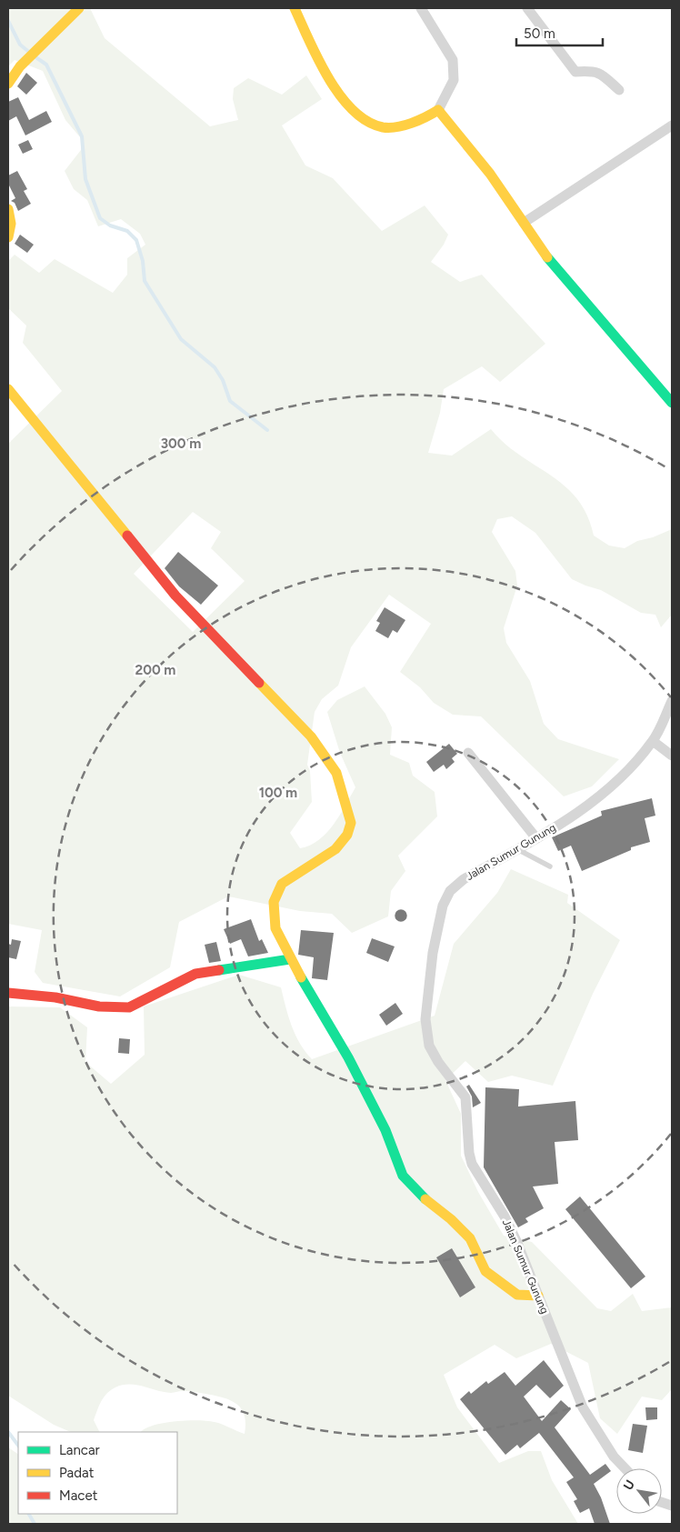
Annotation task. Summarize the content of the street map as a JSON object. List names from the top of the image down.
{
  "streets": {
    "street": ["Jalan Sumur Gunung"]
  },
  "legend": ["Lancar", "Padat", "Macet"],
  "scale_bar": "50 m",
  "north": "top left",
  "rings": ["300 m", "200 m", "100 m"]
}
